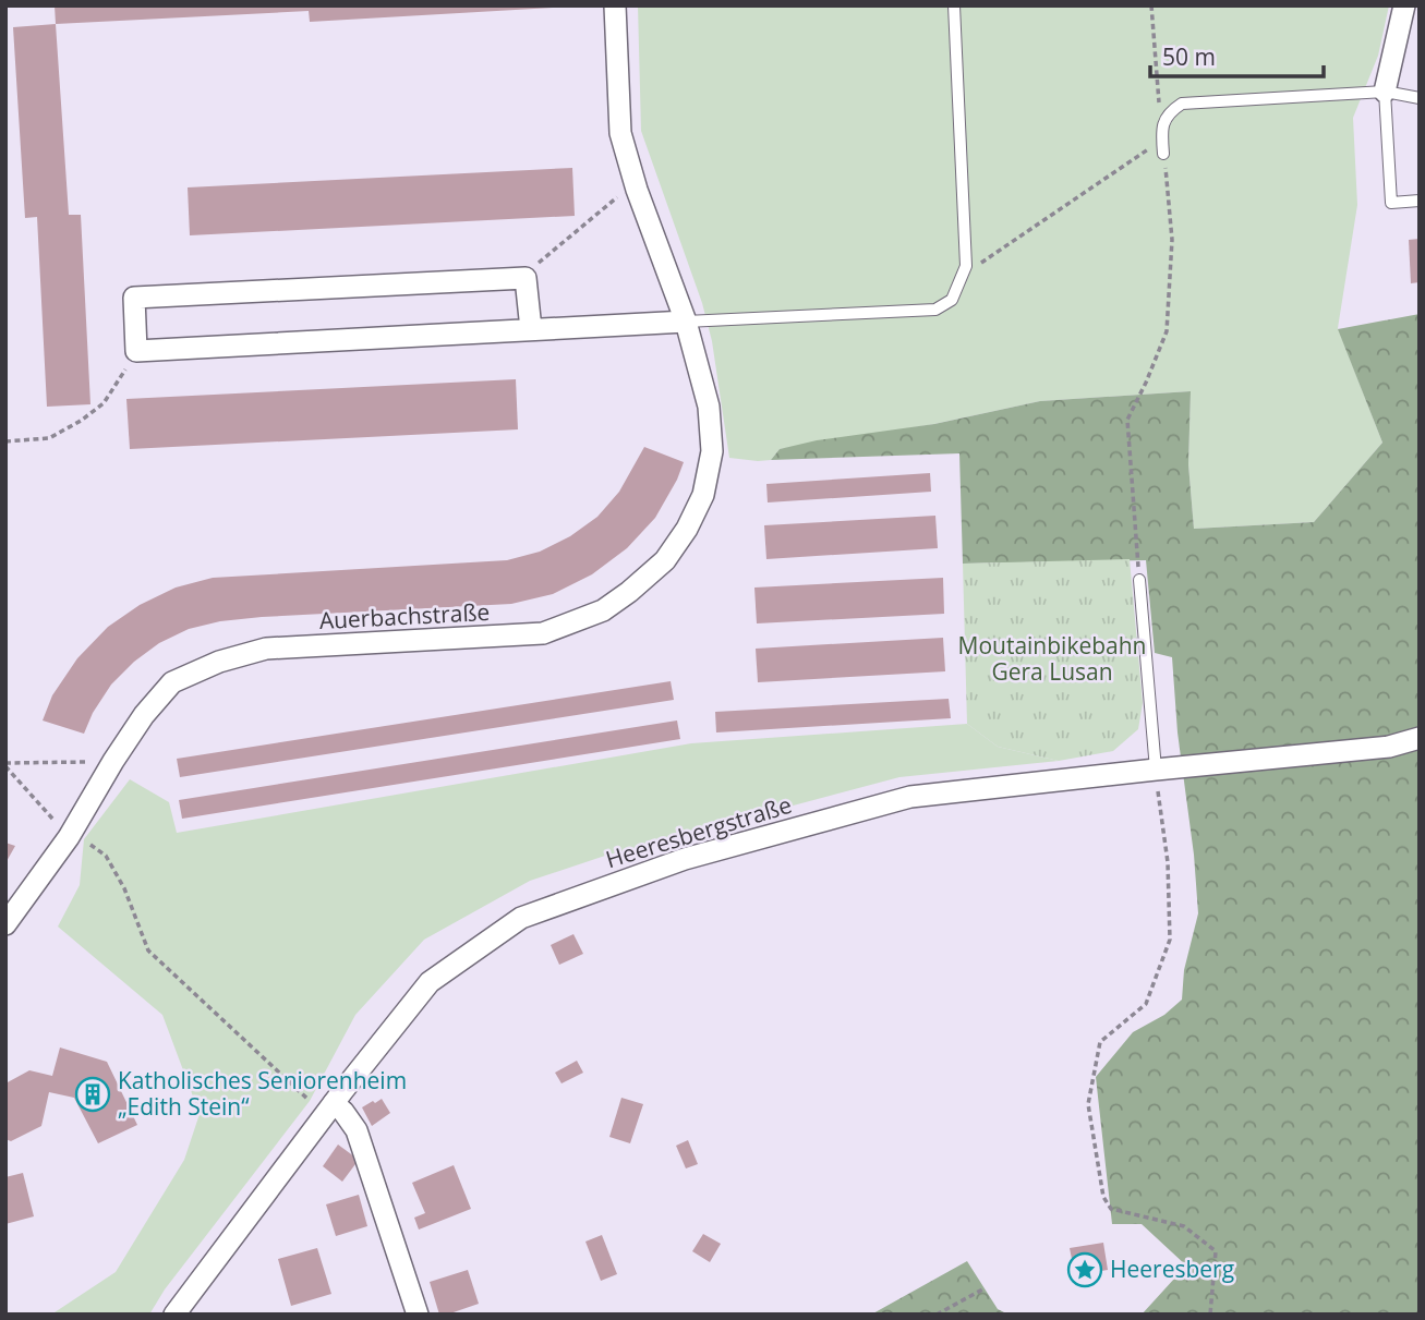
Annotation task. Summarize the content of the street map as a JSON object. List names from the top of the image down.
{
  "streets": {
    "street": ["Auerbachstraße", "Heeresbergstraße"]
  },
  "parks": ["Moutainbikebahn Gera Lusan"],
  "places": {
    "building": ["Katholisches Seniorenheim „Edith Stein“"],
    "place": ["Heeresberg"]
  },
  "scale_bar": "50 m"
}
